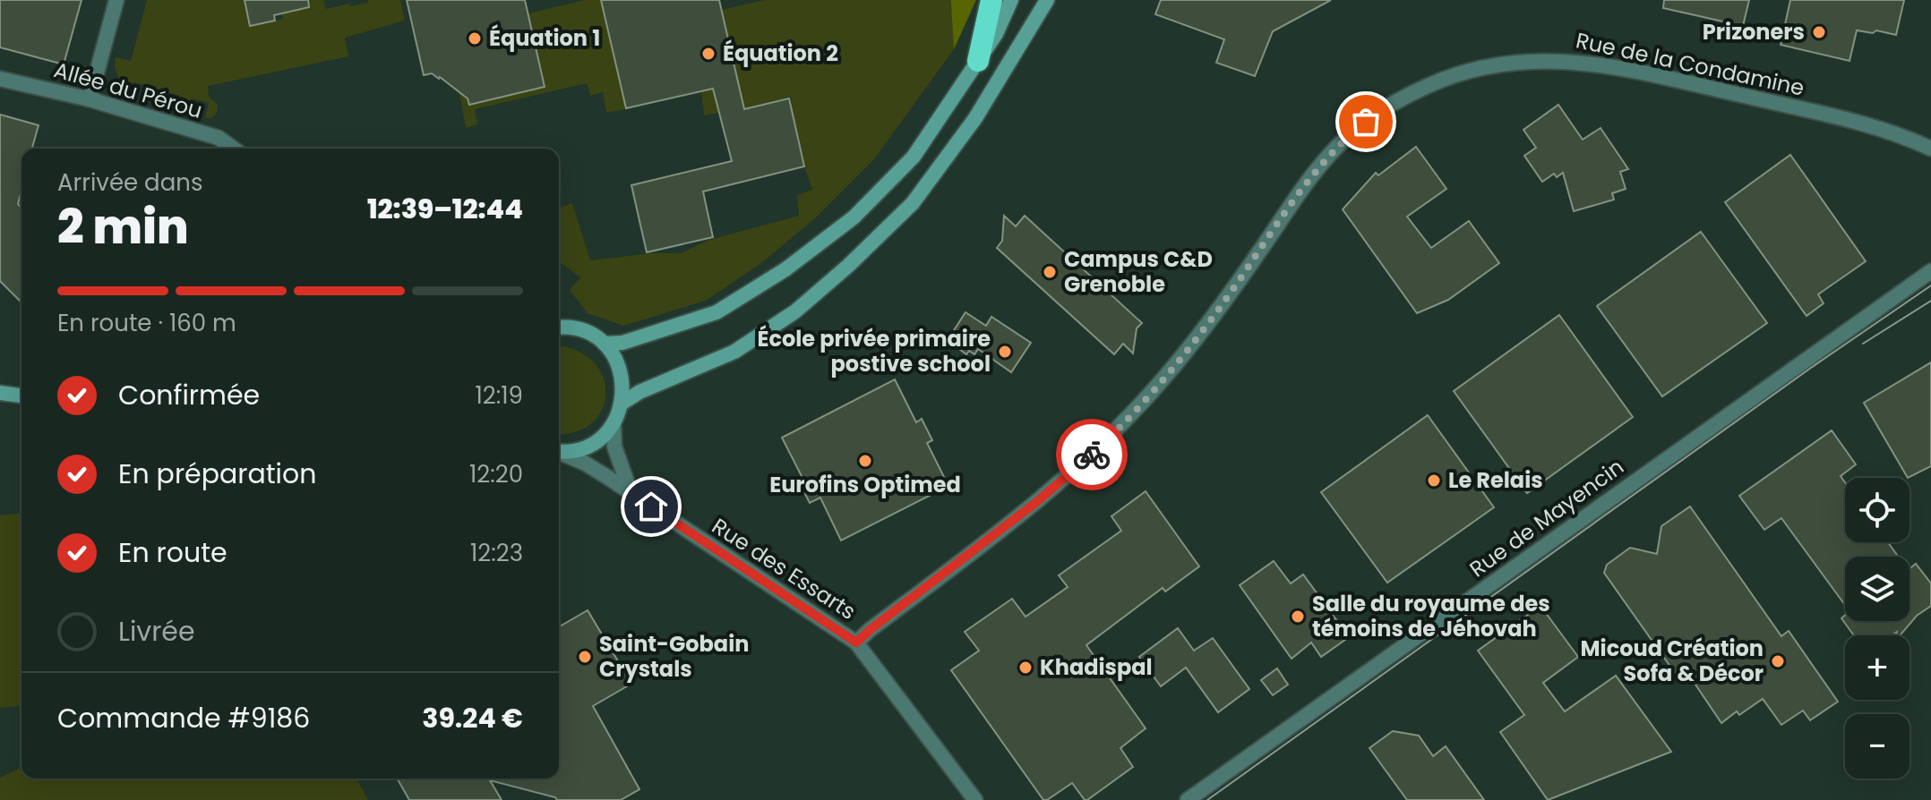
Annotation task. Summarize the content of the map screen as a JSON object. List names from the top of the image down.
{
  "streets": {
    "street": [
      "Rue de la Condamine",
      "Allée du Pérou",
      "Rue de Mayencin",
      "Rue des Essarts"
    ]
  },
  "crossings": [
    ["Rue de la Condamine", "Rue des Essarts"]
  ],
  "places": [
    "Prizoners",
    "Équation 1",
    "Équation 2",
    "Campus C&D Grenoble",
    "École privée primaire postive school",
    "Eurofins Optimed",
    "Le Relais",
    "Salle du royaume des témoins de Jéhovah",
    "Saint-Gobain Crystals",
    "Micoud Création Sofa & Décor",
    "Khadispal"
  ],
  "page": {
    "heading": ["2 min", "Arrivée dans", "12:39–12:44"],
    "panel": ["Commande #9186", "39.24 €"],
    "bar": "En route · 160 m",
    "list": [
      ["Confirmée", "12:19"],
      ["En préparation", "12:20"],
      ["En route", "12:23"],
      "Livrée"
    ],
    "map_buttons": ["+", "−"]
  }
}
